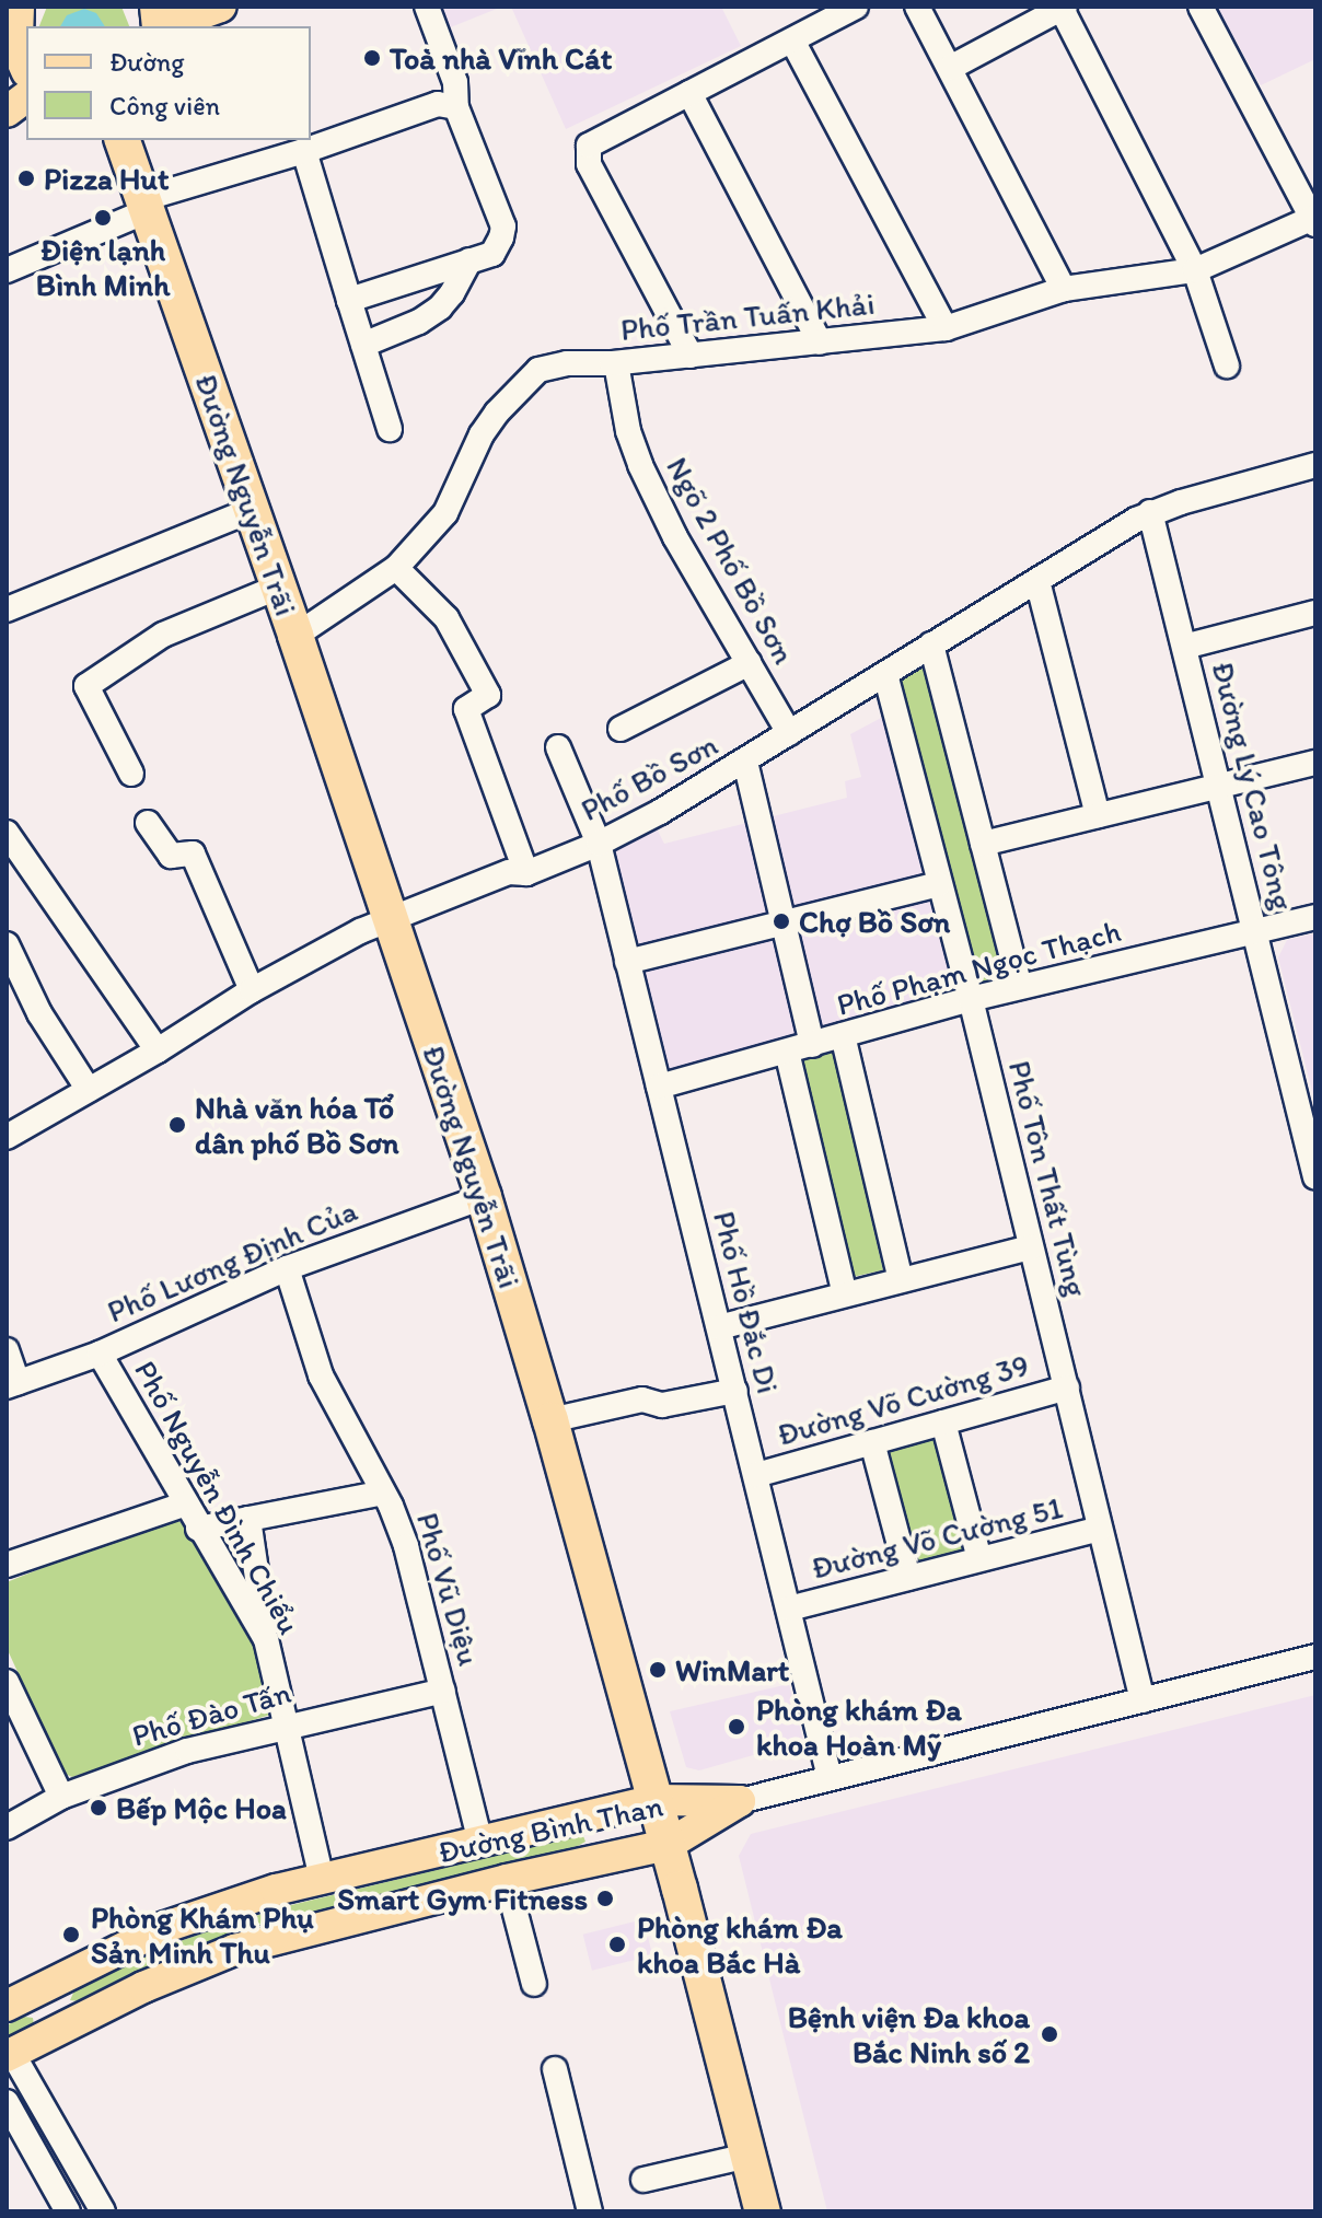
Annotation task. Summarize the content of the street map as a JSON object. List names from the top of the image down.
{
  "streets": {
    "highway": ["Đường Nguyễn Trãi"],
    "main road": ["Đường Bình Than"],
    "street": [
      "Phố Trần Tuấn Khải",
      "Ngõ 2 Phố Bồ Sơn",
      "Phố Bồ Sơn",
      "Đường Lý Cao Tông",
      "Phố Phạm Ngọc Thạch",
      "Phố Tôn Thất Tùng",
      "Phố Lương Định Của",
      "Phố Hồ Đắc Di",
      "Đường Võ Cường 39",
      "Phố Nguyễn Đình Chiểu",
      "Đường Võ Cường 51",
      "Phố Vũ Diệu",
      "Phố Đào Tấn"
    ]
  },
  "crossings": [
    ["Phố Trần Tuấn Khải", "Đường Nguyễn Trãi"],
    ["Phố Trần Tuấn Khải", "Ngõ 2 Phố Bồ Sơn"],
    ["Đường Nguyễn Trãi", "Phố Bồ Sơn"],
    ["Đường Nguyễn Trãi", "Phố Lương Định Của"],
    ["Đường Nguyễn Trãi", "Đường Bình Than"],
    ["Ngõ 2 Phố Bồ Sơn", "Phố Bồ Sơn"],
    ["Phố Bồ Sơn", "Đường Lý Cao Tông"],
    ["Phố Bồ Sơn", "Phố Tôn Thất Tùng"],
    ["Phố Bồ Sơn", "Phố Hồ Đắc Di"],
    ["Đường Lý Cao Tông", "Phố Phạm Ngọc Thạch"],
    ["Phố Phạm Ngọc Thạch", "Phố Tôn Thất Tùng"],
    ["Phố Phạm Ngọc Thạch", "Phố Hồ Đắc Di"],
    ["Phố Tôn Thất Tùng", "Đường Võ Cường 39"],
    ["Phố Tôn Thất Tùng", "Đường Võ Cường 51"],
    ["Phố Tôn Thất Tùng", "Đường Bình Than"],
    ["Phố Lương Định Của", "Phố Nguyễn Đình Chiểu"],
    ["Phố Lương Định Của", "Phố Vũ Diệu"],
    ["Phố Hồ Đắc Di", "Đường Võ Cường 39"],
    ["Phố Hồ Đắc Di", "Đường Võ Cường 51"],
    ["Phố Hồ Đắc Di", "Đường Bình Than"],
    ["Phố Nguyễn Đình Chiểu", "Phố Đào Tấn"],
    ["Phố Nguyễn Đình Chiểu", "Đường Bình Than"],
    ["Phố Vũ Diệu", "Phố Đào Tấn"],
    ["Phố Vũ Diệu", "Đường Bình Than"]
  ],
  "places": [
    "Toà nhà Vĩnh Cát",
    "Pizza Hut",
    "Điện lạnh Bình Minh",
    "Chợ Bồ Sơn",
    "Nhà văn hóa Tổ dân phố Bồ Sơn",
    "WinMart",
    "Phòng khám Đa khoa Hoàn Mỹ",
    "Bếp Mộc Hoa",
    "Smart Gym Fitness",
    "Phòng Khám Phụ Sản Minh Thu",
    "Phòng khám Đa khoa Bắc Hà",
    "Bệnh viện Đa khoa Bắc Ninh số 2"
  ],
  "legend": ["Đường", "Công viên"]
}
